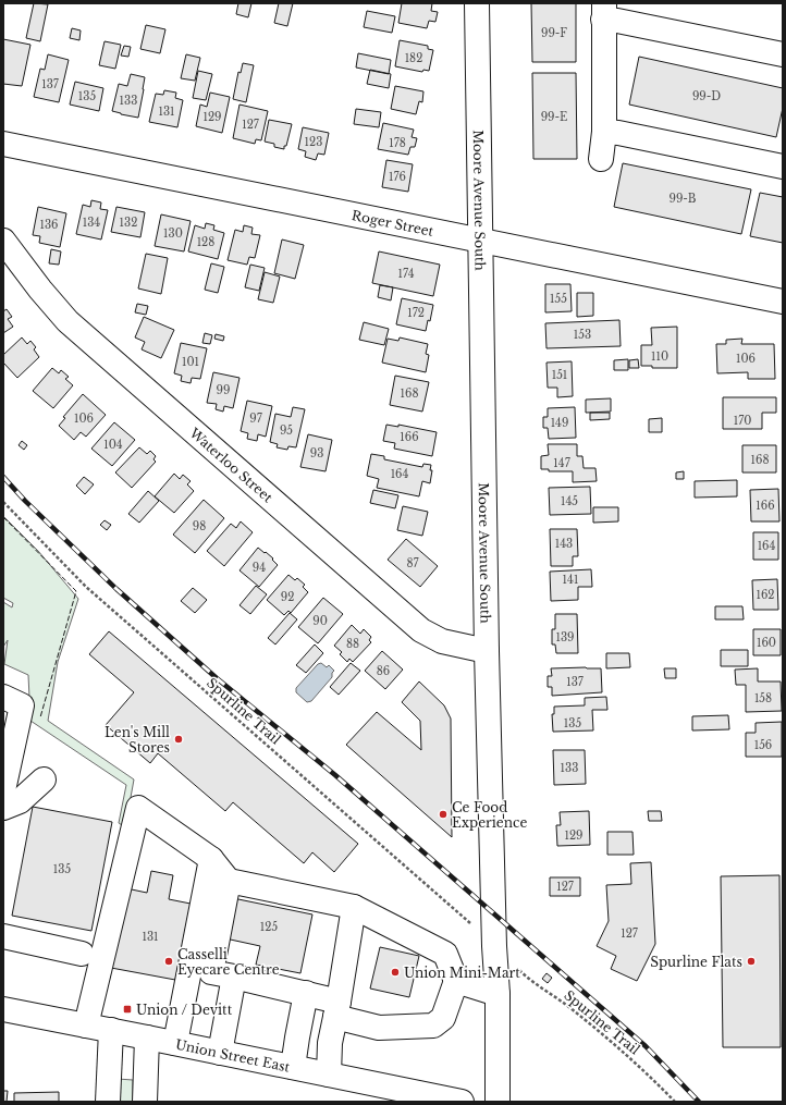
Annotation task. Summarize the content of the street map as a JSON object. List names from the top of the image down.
{
  "streets": {
    "street": [
      "Moore Avenue South",
      "Roger Street",
      "Waterloo Street",
      "Union Street East"
    ],
    "path": ["Spurline Trail"]
  },
  "crossings": [
    ["Moore Avenue South", "Roger Street"],
    ["Moore Avenue South", "Waterloo Street"]
  ],
  "places": {
    "other": [
      "Len's Mill Stores",
      "Ce Food Experience",
      "Casselli Eyecare Centre",
      "Spurline Flats",
      "Union Mini-Mart"
    ],
    "transit": ["Union / Devitt"]
  },
  "house_numbers": [
    "99-F",
    "182",
    "137",
    "135",
    "99-D",
    "133",
    "131",
    "129",
    "99-E",
    "127",
    "123",
    "178",
    "176",
    "99-B",
    "134",
    "132",
    "136",
    "130",
    "128",
    "174",
    "155",
    "172",
    "153",
    "110",
    "106",
    "101",
    "151",
    "99",
    "168",
    "106",
    "97",
    "170",
    "149",
    "95",
    "166",
    "104",
    "93",
    "168",
    "147",
    "164",
    "145",
    "166",
    "98",
    "143",
    "164",
    "87",
    "94",
    "141",
    "162",
    "92",
    "90",
    "139",
    "160",
    "88",
    "86",
    "137",
    "158",
    "135",
    "156",
    "133",
    "129",
    "135",
    "127",
    "125",
    "127",
    "131"
  ]
}
